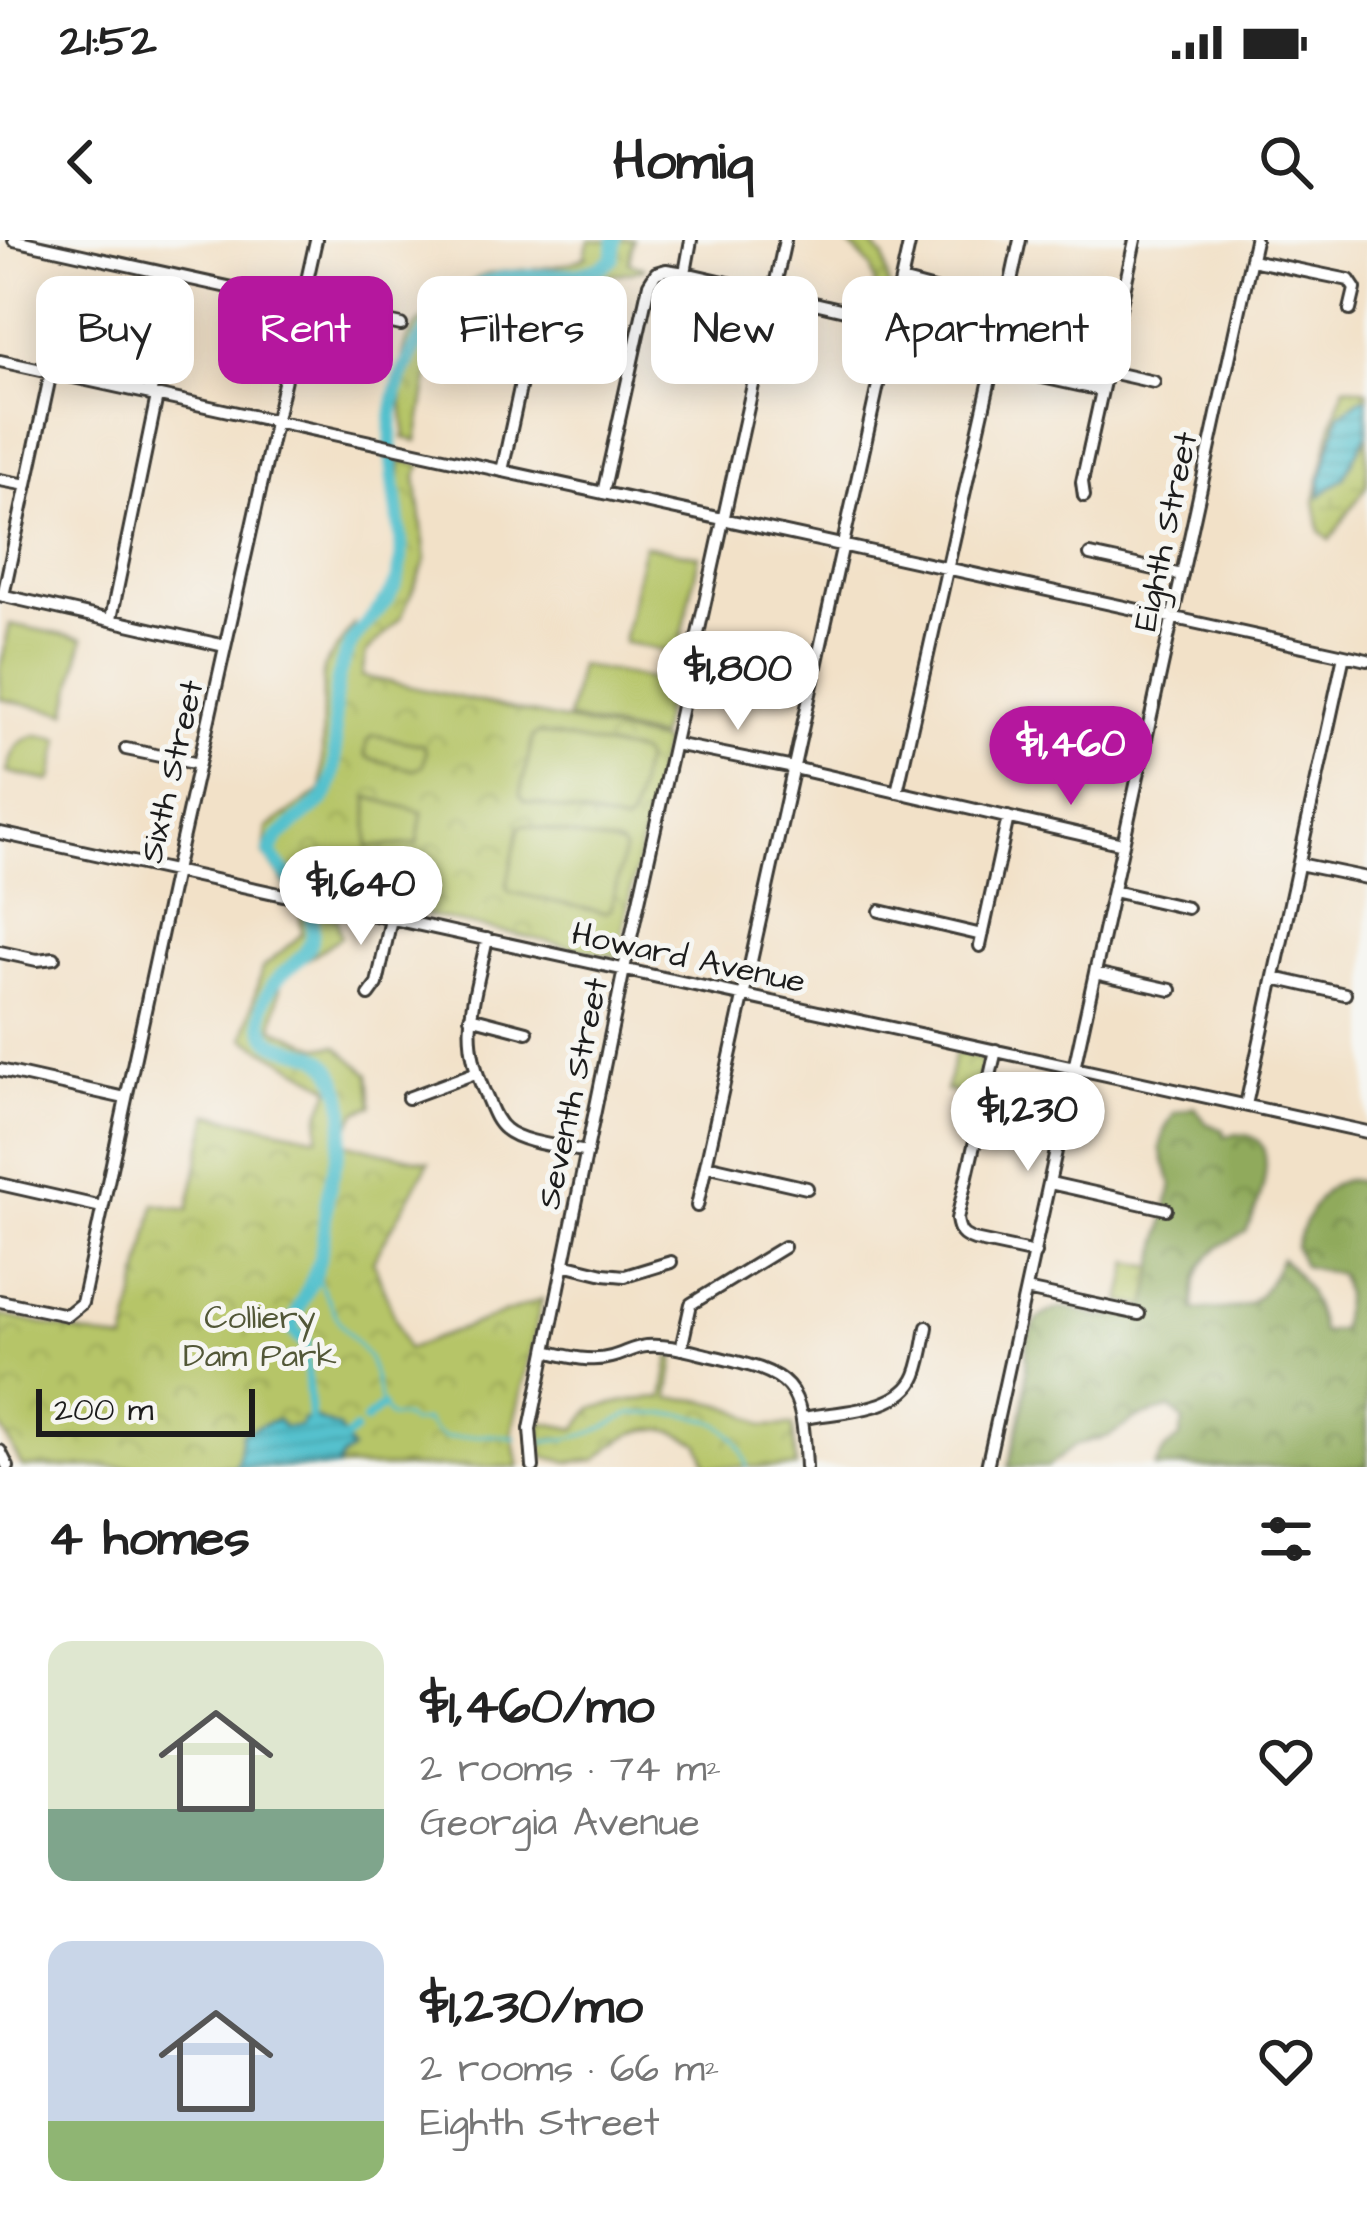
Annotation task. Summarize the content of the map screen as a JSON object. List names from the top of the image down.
{
  "streets": {
    "street": [
      "Eighth Street",
      "Sixth Street",
      "Howard Avenue",
      "Seventh Street"
    ]
  },
  "crossings": [
    ["Eighth Street", "Howard Avenue"],
    ["Sixth Street", "Howard Avenue"],
    ["Howard Avenue", "Seventh Street"]
  ],
  "parks": ["Colliery Dam Park"],
  "scale_bar": "200 m",
  "page": {
    "status": "21:52",
    "header": "Homiq",
    "chip": [
      "Buy",
      "Rent",
      "Filters",
      "New",
      "Apartment"
    ],
    "price": [
      "$1,800",
      "$1,460",
      "$1,640",
      "$1,230"
    ],
    "scale": "200 m",
    "heading": "4 homes",
    "list": [
      {
        "name": "$1,460/mo",
        "note": "2 rooms · 74 m² · Georgia Avenue"
      },
      {
        "name": "$1,230/mo",
        "note": "2 rooms · 66 m² · Eighth Street"
      }
    ]
  }
}
